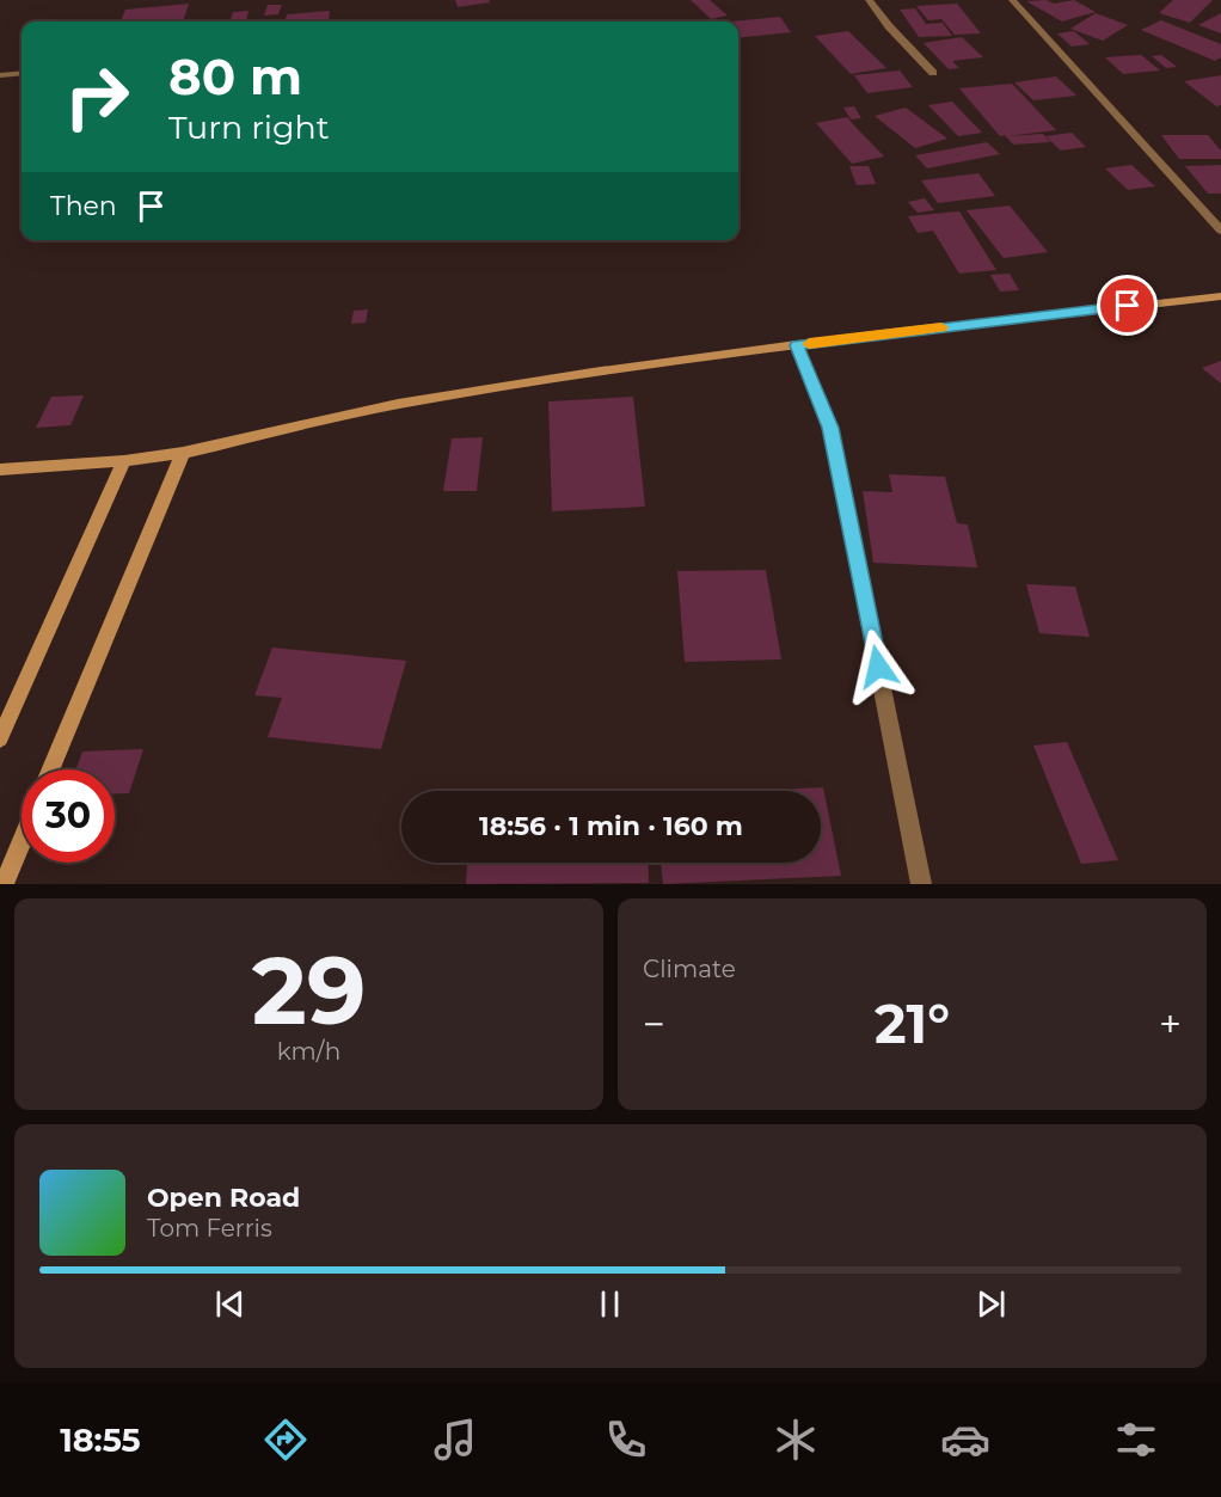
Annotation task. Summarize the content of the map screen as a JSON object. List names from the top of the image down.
{
  "page": {
    "turn": ["80 m", "Turn right"],
    "then": "Then",
    "limit": "30",
    "trip": "18:56 · 1 min · 160 m",
    "tile": [
      ["29", "km/h"],
      "Climate"
    ],
    "heat": ["−", "21°", "+"],
    "song": ["Open Road", "Tom Ferris"],
    "tabs": "18:55"
  }
}
